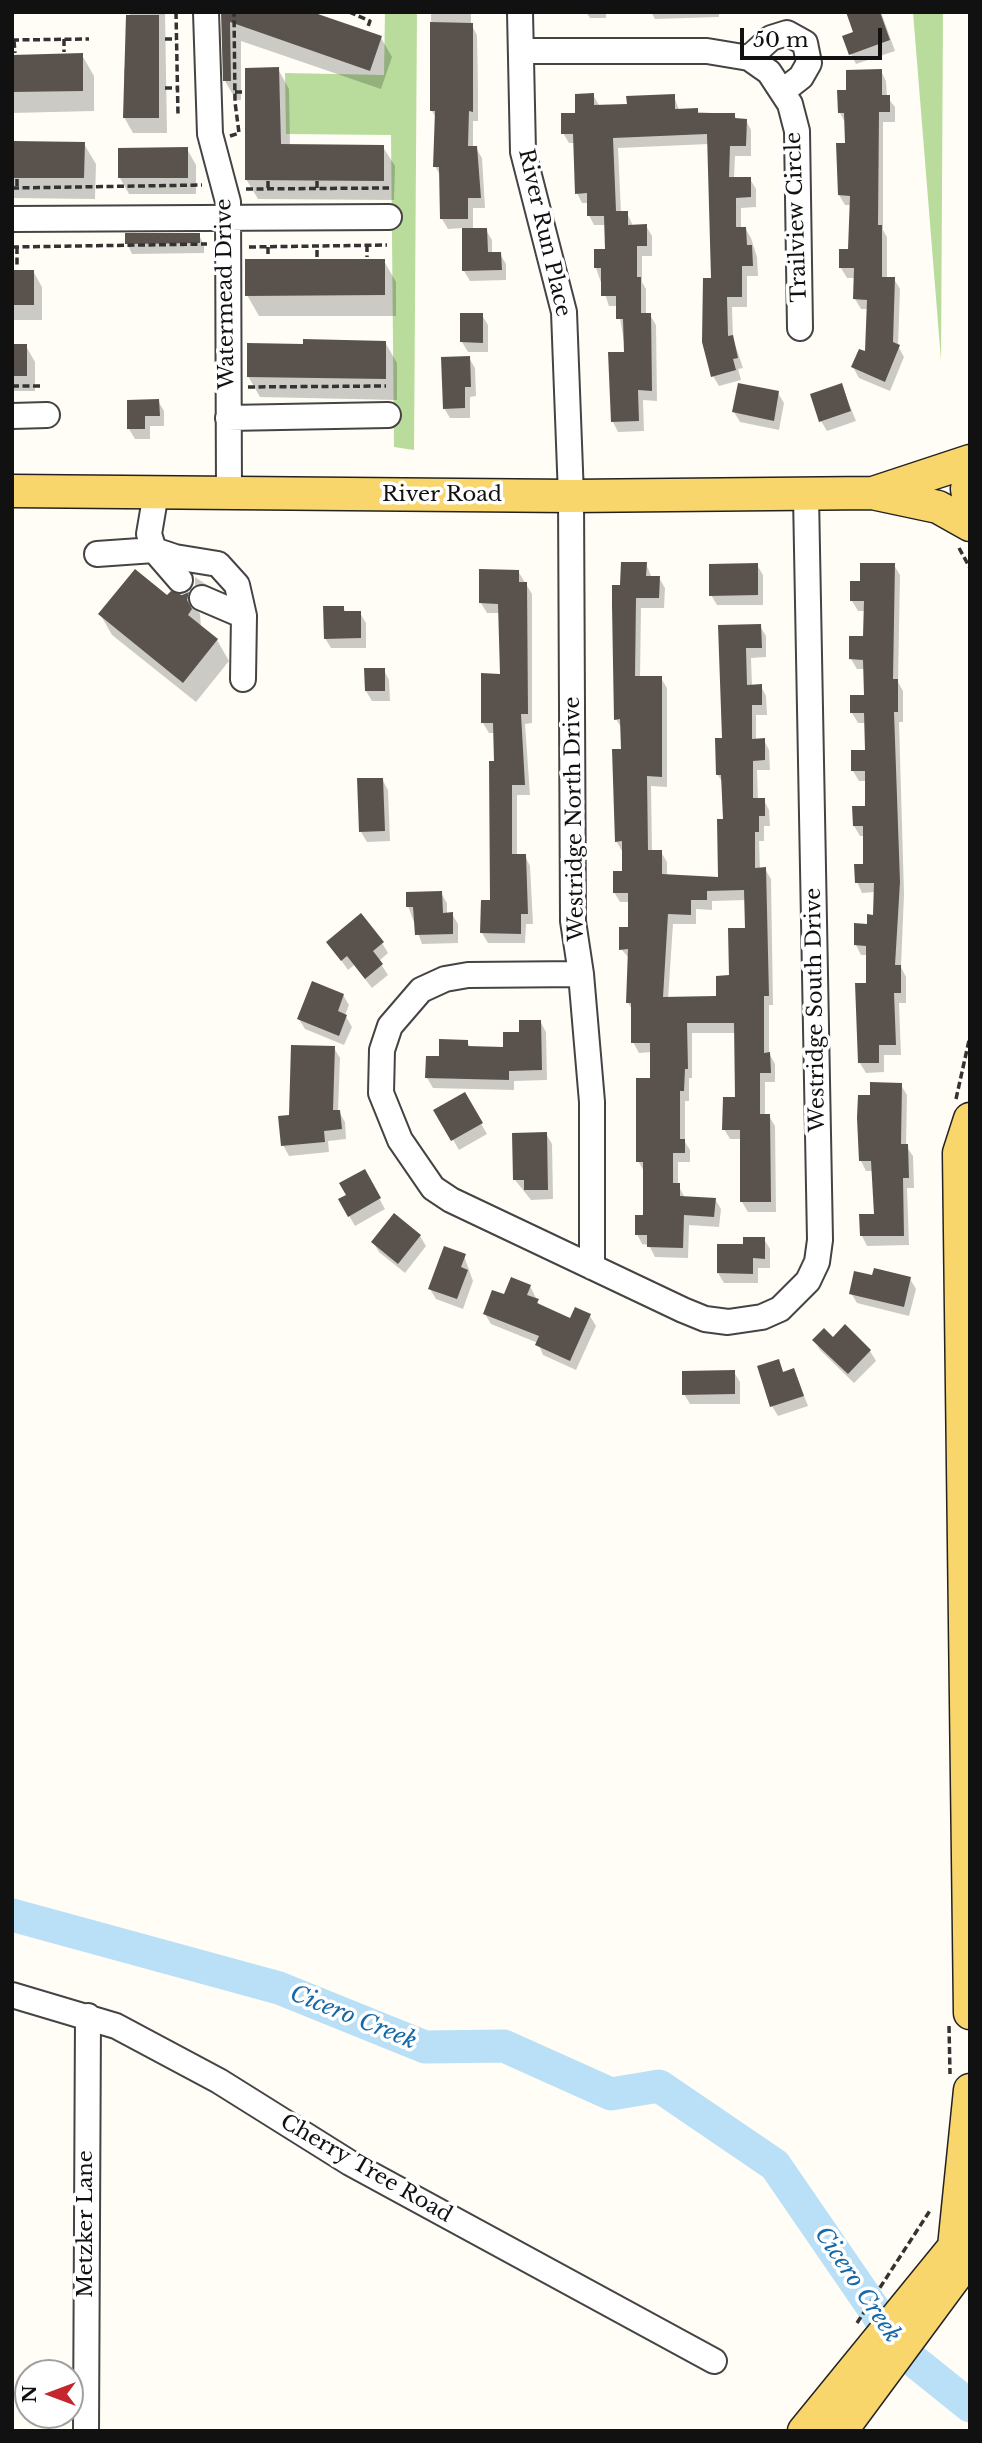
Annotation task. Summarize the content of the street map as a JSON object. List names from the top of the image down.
{
  "streets": {
    "main road": ["River Road"],
    "street": [
      "Trailview Circle",
      "River Run Place",
      "Watermead Drive",
      "Westridge North Drive",
      "Westridge South Drive",
      "Cherry Tree Road",
      "Metzker Lane"
    ]
  },
  "crossings": [
    ["River Run Place", "River Road"],
    ["River Run Place", "Westridge North Drive"],
    ["Watermead Drive", "River Road"],
    ["River Road", "Westridge North Drive"],
    ["River Road", "Westridge South Drive"],
    ["Westridge North Drive", "Westridge South Drive"],
    ["Cherry Tree Road", "Metzker Lane"]
  ],
  "water": ["Cicero Creek"],
  "scale_bar": "50 m",
  "north": "left"
}
